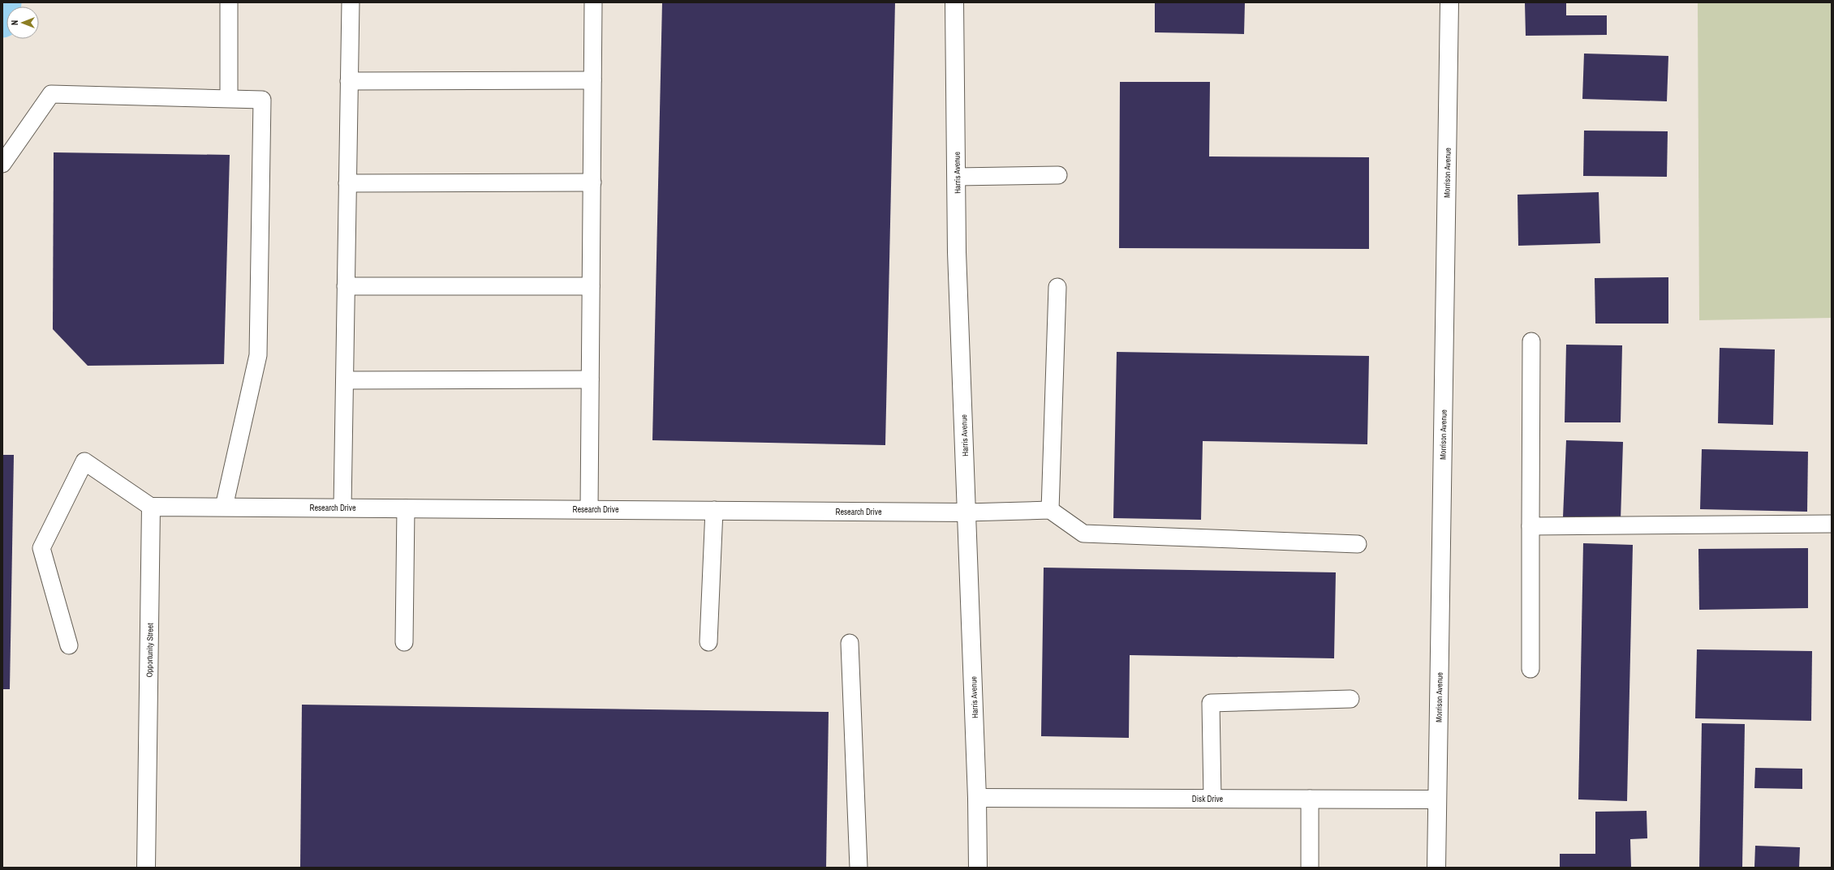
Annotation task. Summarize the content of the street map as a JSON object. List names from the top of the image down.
{
  "streets": {
    "street": [
      "Harris Avenue",
      "Morrison Avenue",
      "Research Drive",
      "Opportunity Street",
      "Disk Drive"
    ]
  },
  "crossings": [
    ["Harris Avenue", "Research Drive"],
    ["Harris Avenue", "Disk Drive"],
    ["Morrison Avenue", "Disk Drive"]
  ],
  "north": "left"
}
